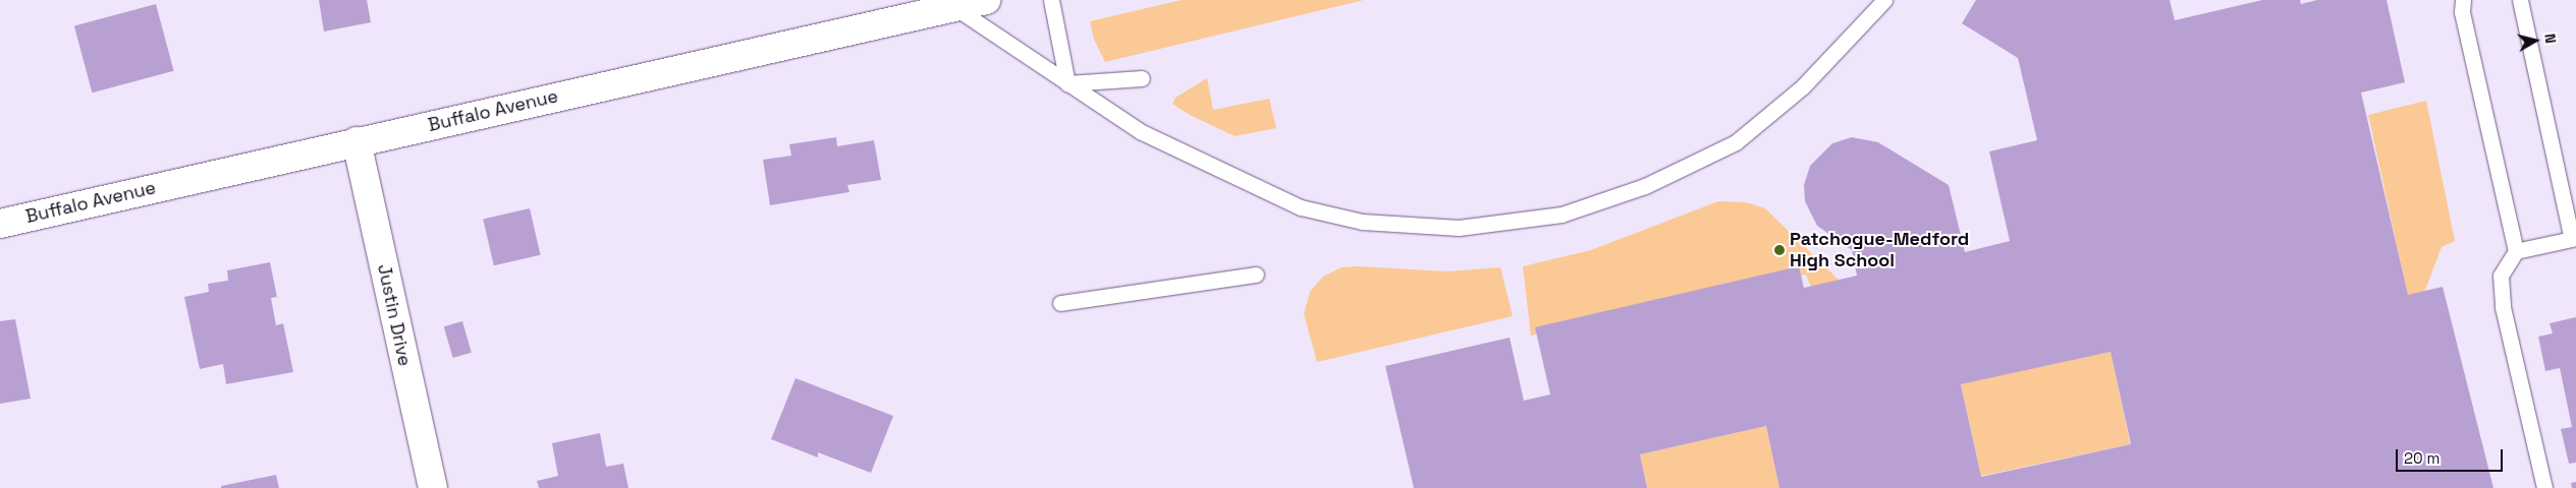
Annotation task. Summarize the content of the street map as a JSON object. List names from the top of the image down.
{
  "streets": {
    "street": ["Buffalo Avenue", "Justin Drive"]
  },
  "crossings": [
    ["Buffalo Avenue", "Justin Drive"]
  ],
  "places": ["Patchogue-Medford High School"],
  "scale_bar": "20 m",
  "north": "right"
}
